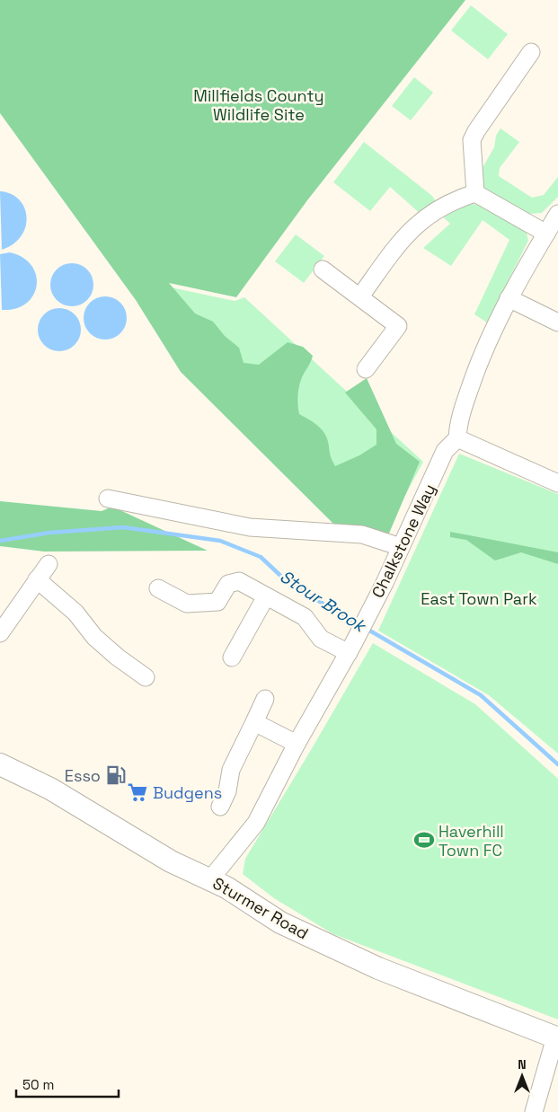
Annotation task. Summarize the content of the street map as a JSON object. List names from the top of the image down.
{
  "streets": {
    "main road": ["Sturmer Road"],
    "street": ["Chalkstone Way"]
  },
  "crossings": [
    ["Chalkstone Way", "Sturmer Road"]
  ],
  "water": ["Stour Brook"],
  "parks": ["Millfields County Wildlife Site", "East Town Park"],
  "places": {
    "fuel station": ["Esso"],
    "supermarket": ["Budgens"],
    "sports": ["Haverhill Town FC"]
  },
  "scale_bar": "50 m",
  "north": "top"
}
